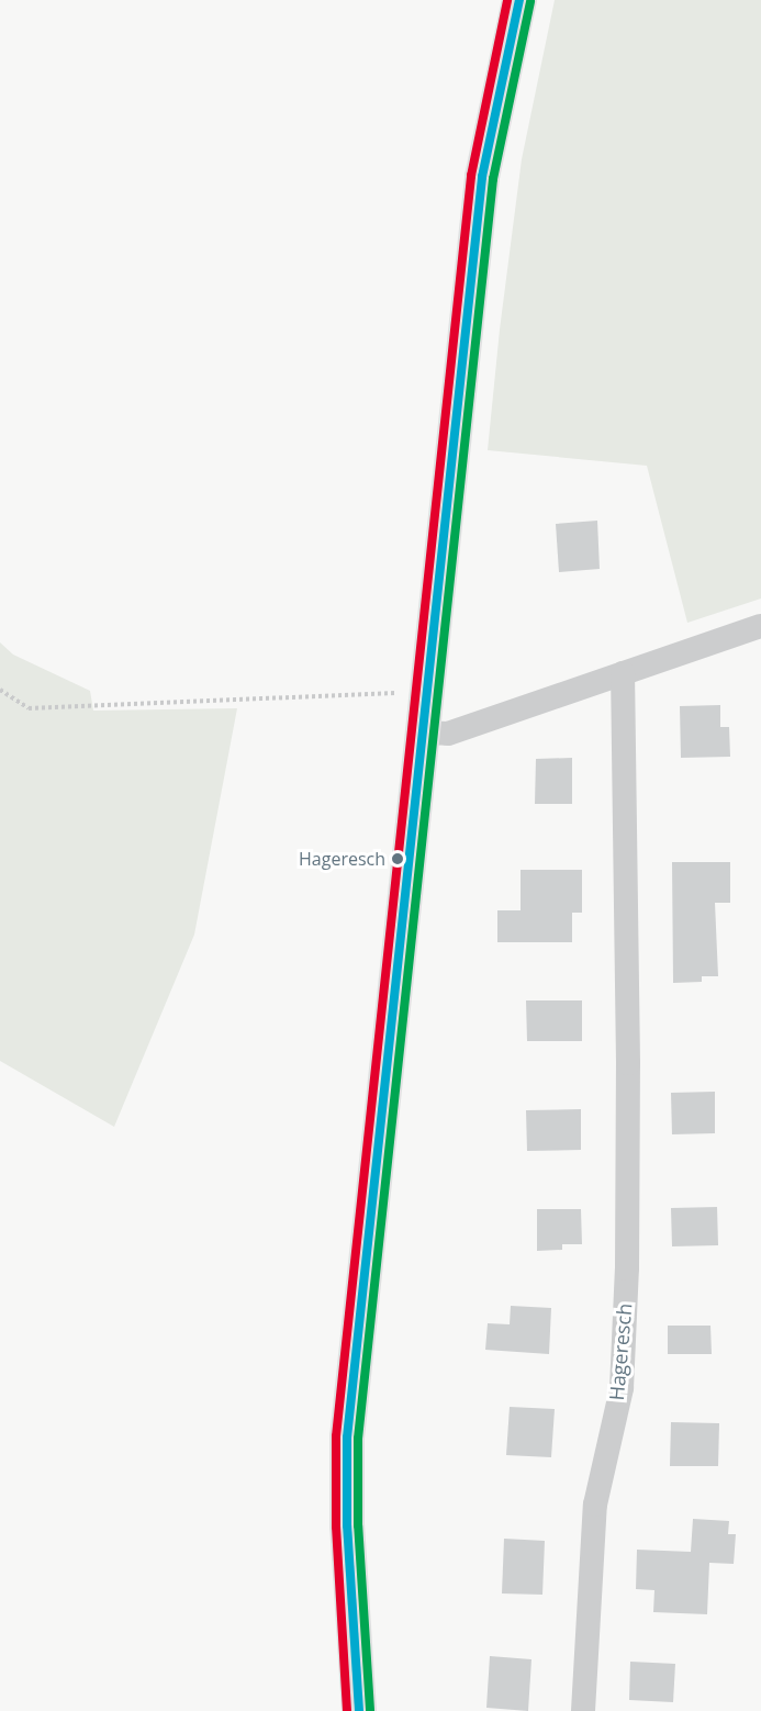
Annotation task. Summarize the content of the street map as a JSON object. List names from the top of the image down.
{
  "streets": {
    "street": ["Hageresch"]
  },
  "places": ["Hageresch"]
}
